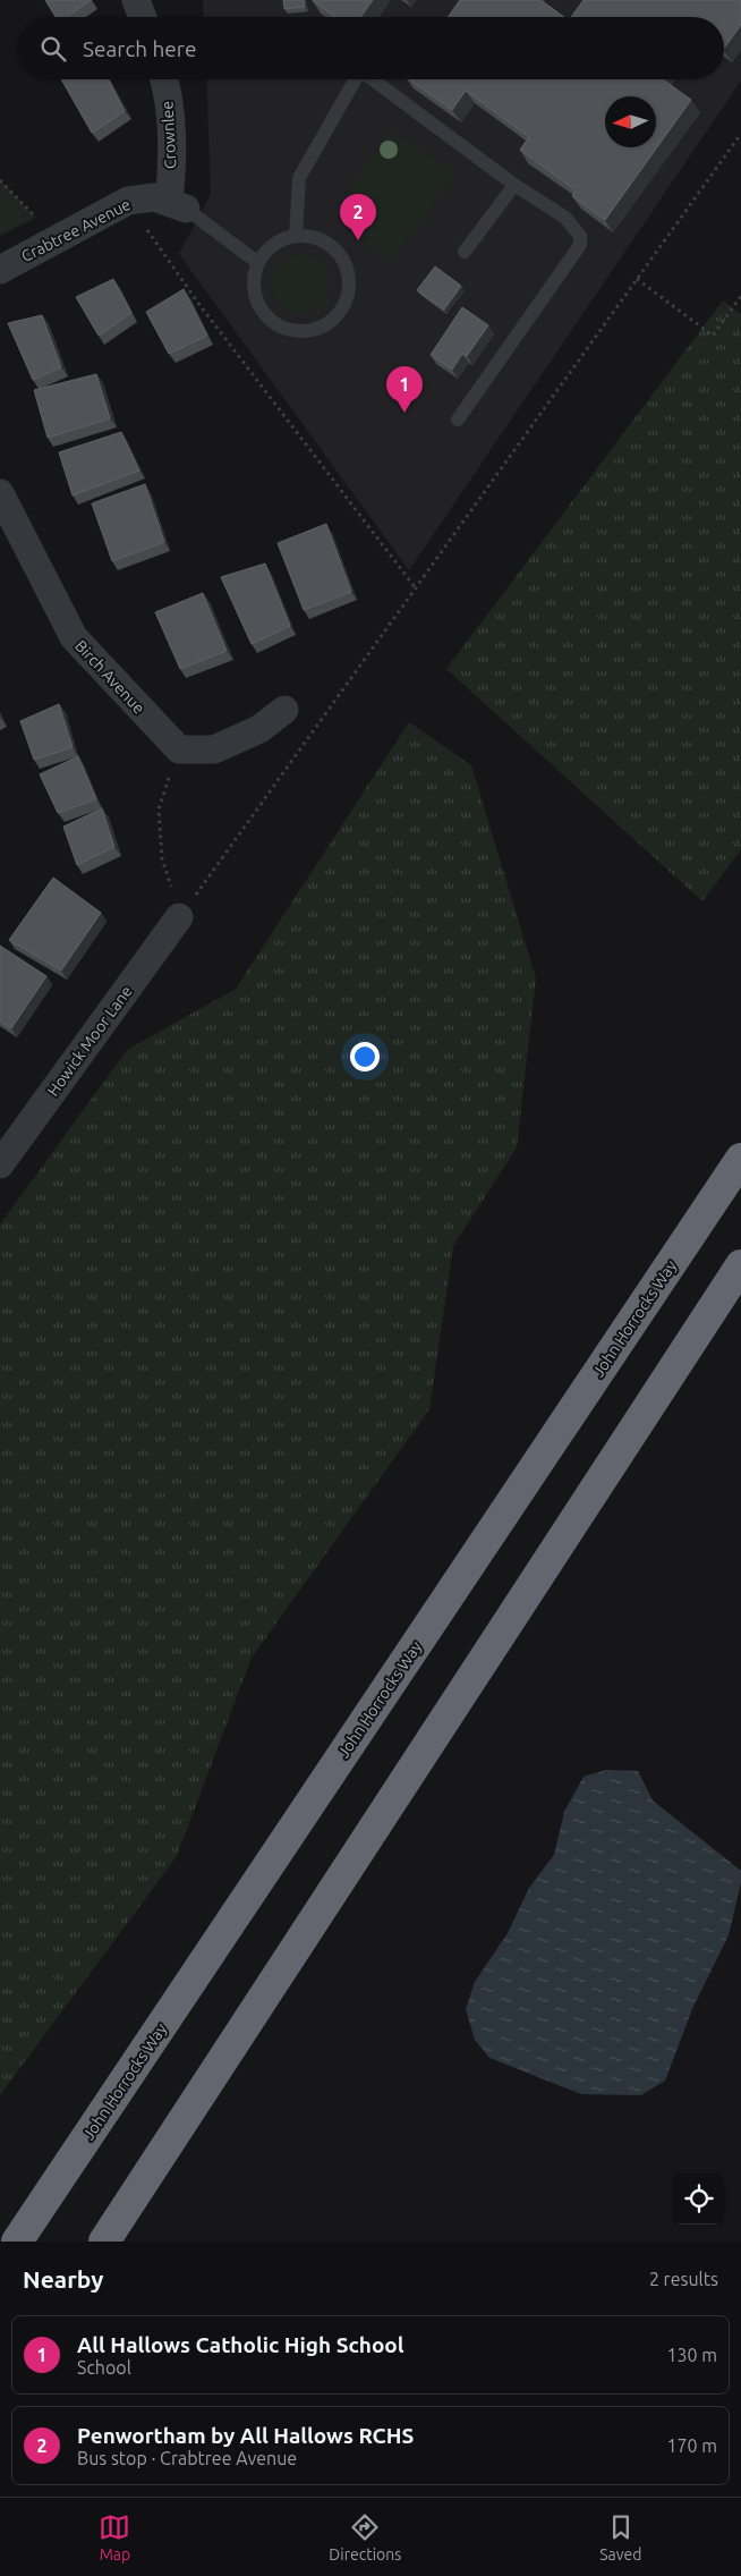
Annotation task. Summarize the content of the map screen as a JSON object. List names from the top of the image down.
{
  "streets": {
    "highway": ["John Horrocks Way"],
    "street": [
      "Crownlee",
      "Crabtree Avenue",
      "Birch Avenue",
      "Howick Moor Lane"
    ]
  },
  "crossings": [
    ["Crownlee", "Crabtree Avenue"]
  ],
  "north": "left",
  "page": {
    "search": "Search here",
    "pins": ["2", "1"],
    "heading": ["Nearby", "2 results"],
    "list": [
      {
        "mark": "1",
        "name": "All Hallows Catholic High School",
        "note": "School",
        "value": "130 m"
      },
      {
        "mark": "2",
        "name": "Penwortham by All Hallows RCHS",
        "note": "Bus stop · Crabtree Avenue",
        "value": "170 m"
      }
    ],
    "nav": ["Map", "Directions", "Saved"]
  }
}
